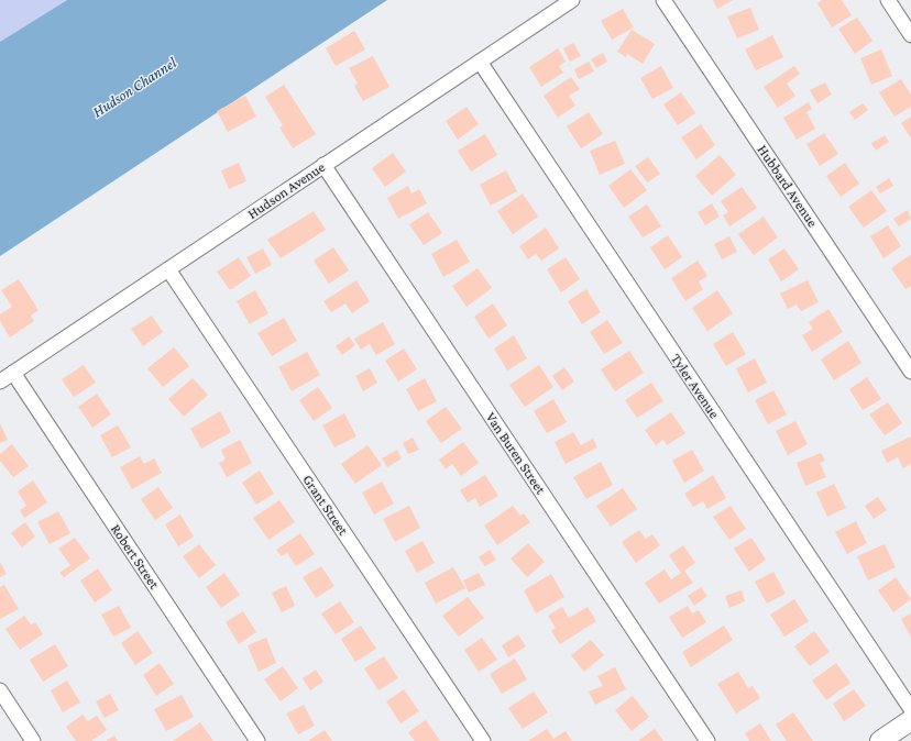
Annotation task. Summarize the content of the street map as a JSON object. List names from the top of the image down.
{
  "streets": {
    "street": [
      "Hubbard Avenue",
      "Hudson Avenue",
      "Tyler Avenue",
      "Van Buren Street",
      "Grant Street",
      "Robert Street"
    ]
  },
  "crossings": [
    ["Hudson Avenue", "Tyler Avenue"],
    ["Hudson Avenue", "Van Buren Street"],
    ["Hudson Avenue", "Grant Street"],
    ["Hudson Avenue", "Robert Street"]
  ],
  "water": ["Hudson Channel"]
}
